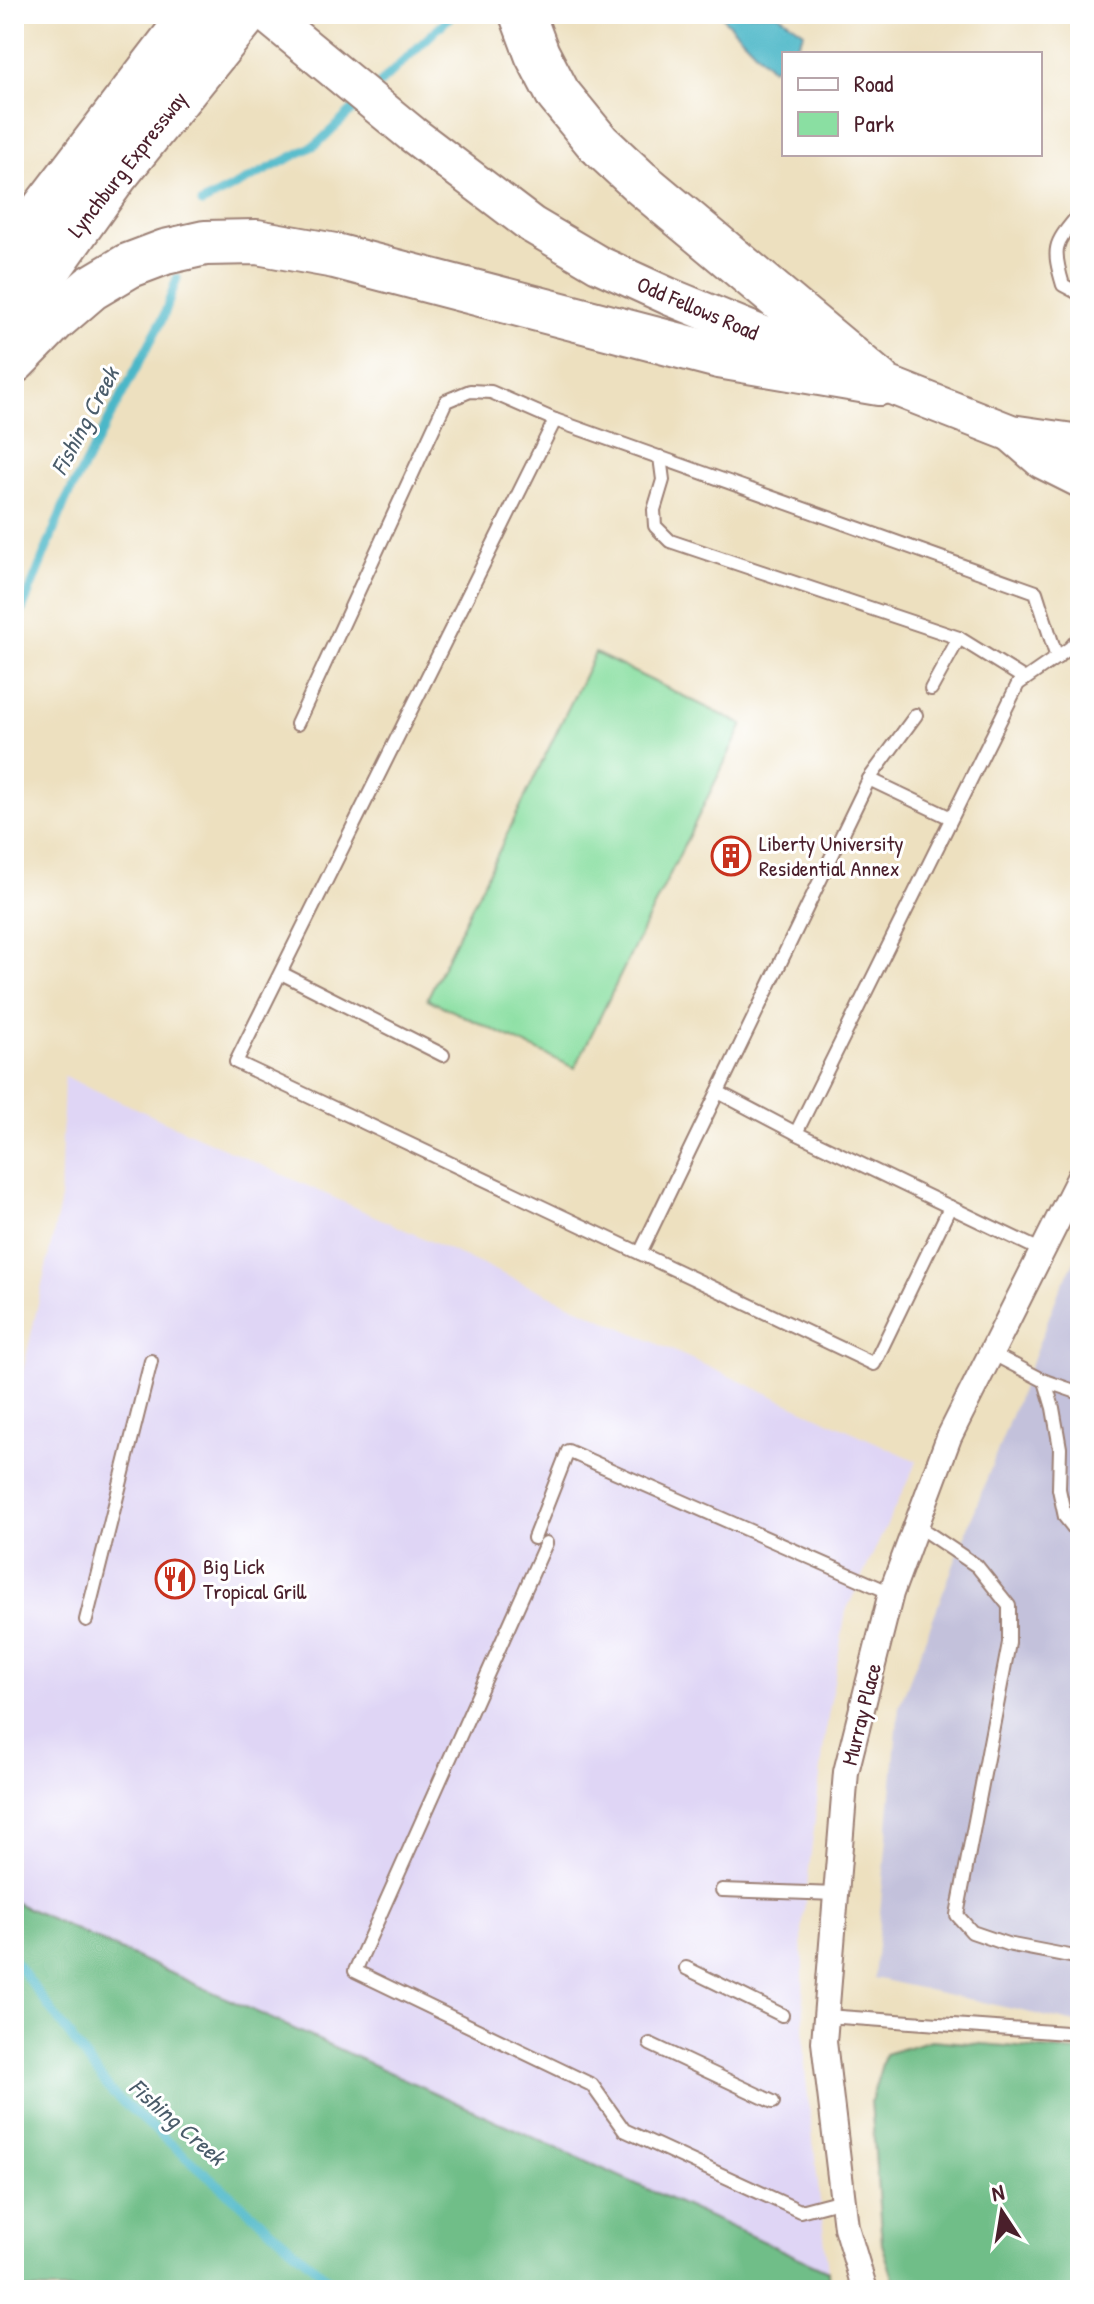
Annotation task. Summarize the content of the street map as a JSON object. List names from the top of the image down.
{
  "streets": {
    "highway": ["Lynchburg Expressway"],
    "main road": ["Odd Fellows Road"],
    "street": ["Murray Place"]
  },
  "water": ["Fishing Creek"],
  "places": {
    "building": ["Liberty University Residential Annex"],
    "restaurant": ["Big Lick Tropical Grill"]
  },
  "legend": ["Road", "Park"],
  "north": "top"
}
